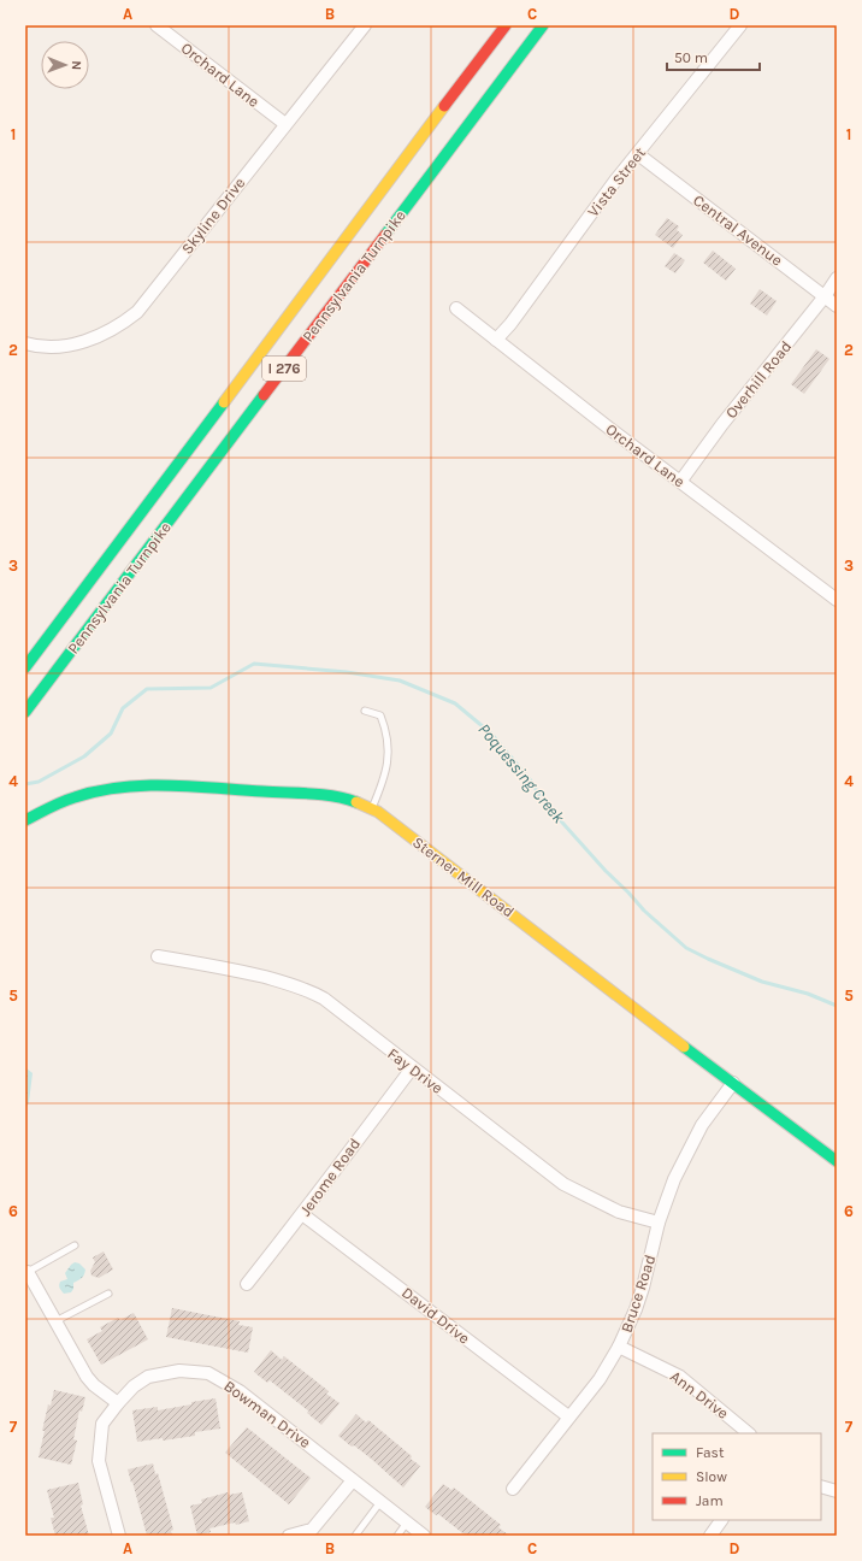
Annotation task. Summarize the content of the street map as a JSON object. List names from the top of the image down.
{
  "streets": {
    "main road": ["Pennsylvania Turnpike", "I 276", "Sterner Mill Road"],
    "street": [
      "Orchard Lane",
      "Vista Street",
      "Skyline Drive",
      "Central Avenue",
      "Overhill Road",
      "Fay Drive",
      "Jerome Road",
      "Bruce Road",
      "David Drive",
      "Ann Drive",
      "Bowman Drive"
    ]
  },
  "crossings": [
    ["Orchard Lane", "Vista Street"],
    ["Orchard Lane", "Skyline Drive"],
    ["Orchard Lane", "Overhill Road"],
    ["Vista Street", "Central Avenue"],
    ["Central Avenue", "Overhill Road"],
    ["Sterner Mill Road", "Bruce Road"],
    ["Fay Drive", "Jerome Road"],
    ["Fay Drive", "Bruce Road"],
    ["Jerome Road", "David Drive"],
    ["Bruce Road", "David Drive"],
    ["Bruce Road", "Ann Drive"]
  ],
  "water": ["Poquessing Creek"],
  "legend": ["Fast", "Slow", "Jam"],
  "scale_bar": "50 m",
  "north": "right",
  "grid": {
    "columns": [
      "A",
      "B",
      "C",
      "D"
    ],
    "rows": [
      "1",
      "2",
      "3",
      "4",
      "5",
      "6",
      "7"
    ]
  }
}
